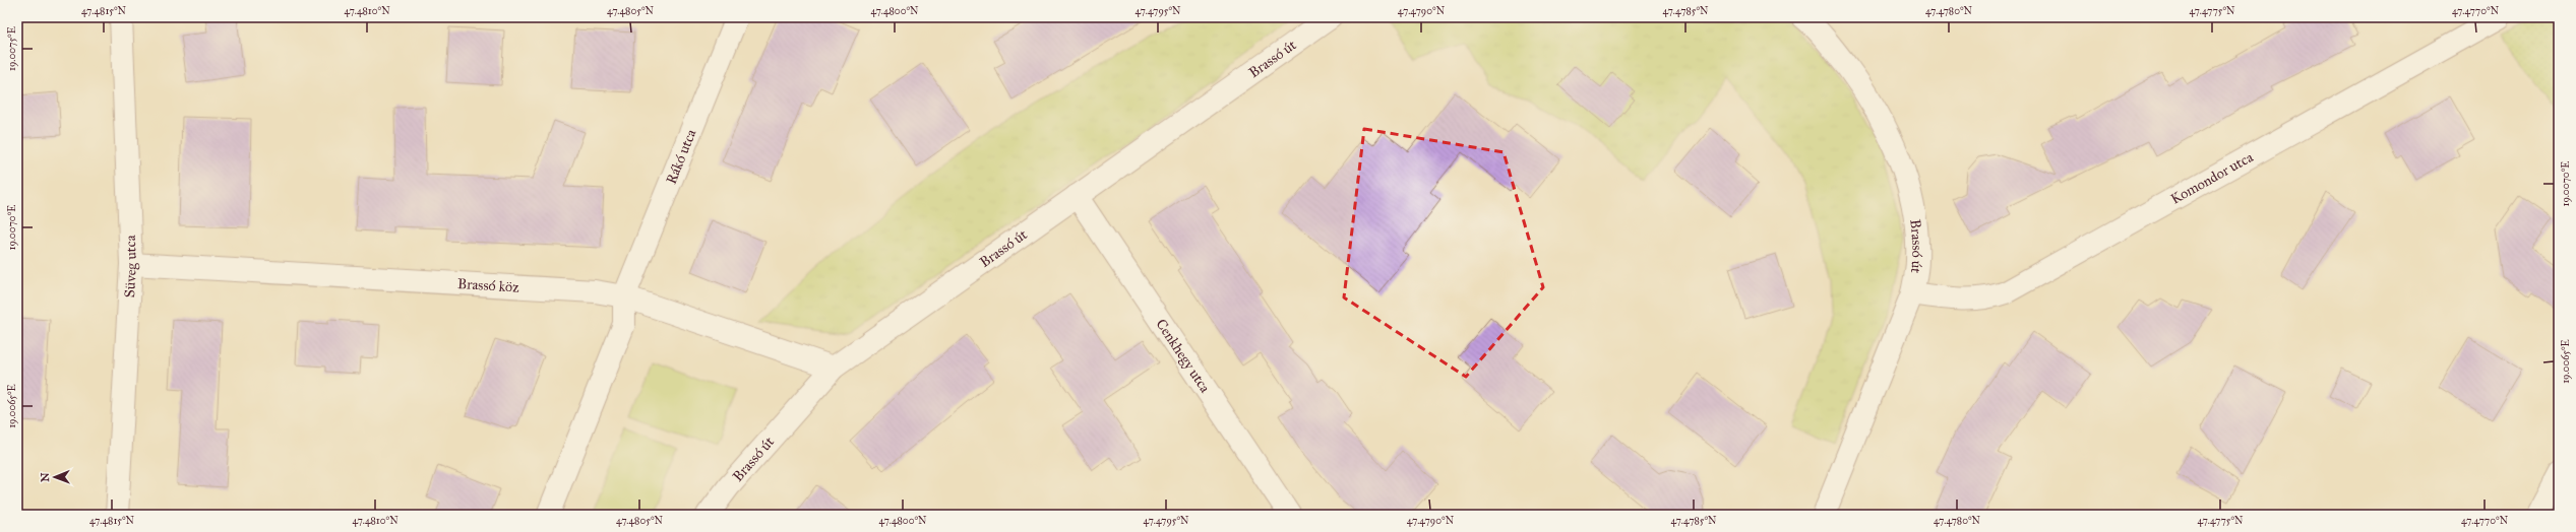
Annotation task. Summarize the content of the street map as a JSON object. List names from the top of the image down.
{
  "streets": {
    "street": [
      "Brassó út",
      "Rákó utca",
      "Komondor utca",
      "Süveg utca",
      "Brassó köz",
      "Cenkhegy utca"
    ]
  },
  "crossings": [
    ["Brassó út", "Komondor utca"],
    ["Brassó út", "Brassó köz"],
    ["Brassó út", "Cenkhegy utca"],
    ["Rákó utca", "Brassó köz"],
    ["Süveg utca", "Brassó köz"]
  ],
  "north": "left",
  "coordinates": [
    "47.4815°N",
    "47.4810°N",
    "47.4805°N",
    "47.4800°N",
    "47.4795°N",
    "47.4790°N",
    "47.4785°N",
    "47.4780°N",
    "47.4775°N",
    "47.4770°N",
    "19.0075°E",
    "19.0070°E",
    "19.0065°E"
  ]
}
